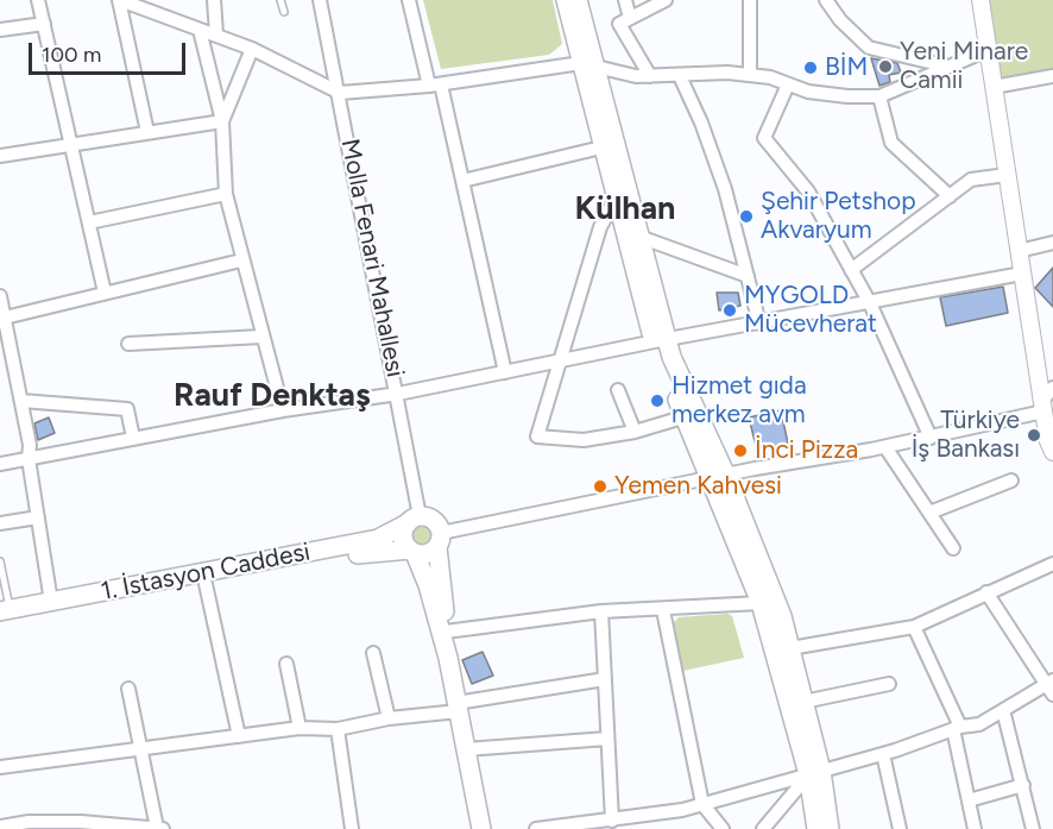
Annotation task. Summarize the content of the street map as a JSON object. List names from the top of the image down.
{
  "streets": {
    "main road": ["1. İstasyon Caddesi"],
    "street": ["Molla Fenari Mahallesi"]
  },
  "crossings": [
    ["Molla Fenari Mahallesi", "1. İstasyon Caddesi"]
  ],
  "districts": ["Külhan", "Rauf Denktaş"],
  "places": [
    "Yeni Minare Camii",
    "BİM",
    "Şehir Petshop Akvaryum",
    "MYGOLD Mücevherat",
    "Hizmet gıda merkez avm",
    "Türkiye İş Bankası",
    "İnci Pizza",
    "Yemen Kahvesi"
  ],
  "scale_bar": "100 m"
}
